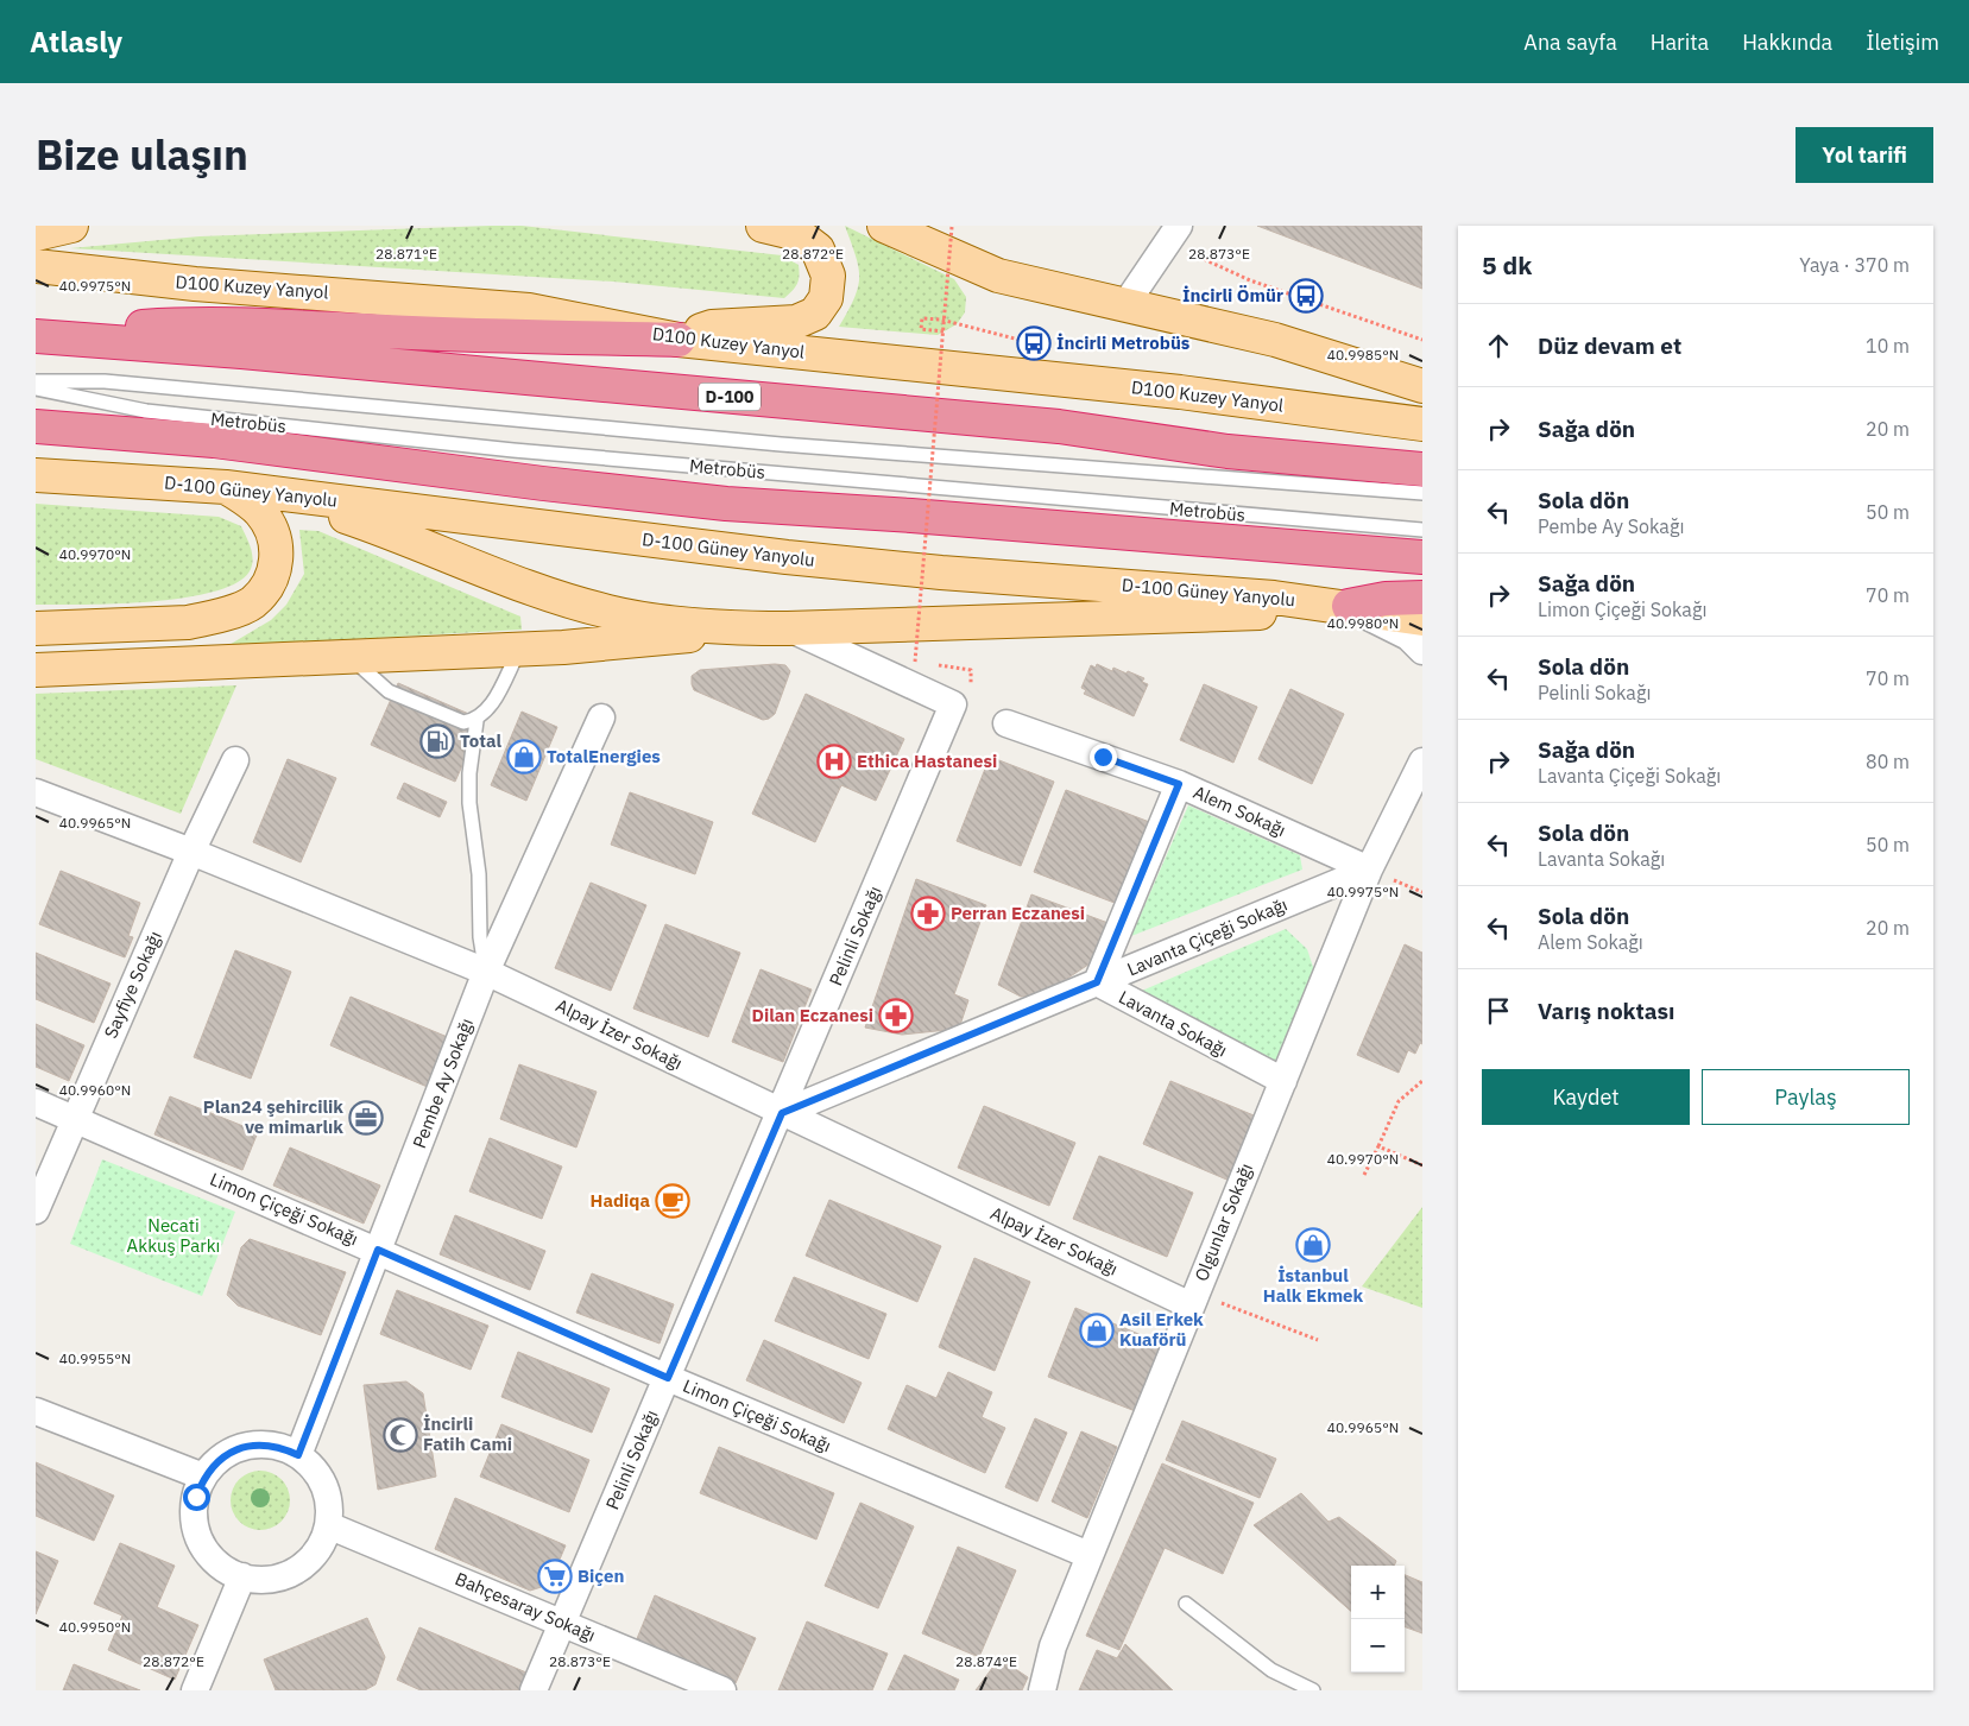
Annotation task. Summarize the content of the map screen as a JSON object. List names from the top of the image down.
{
  "streets": {
    "highway": ["D-100"],
    "main road": ["D100 Kuzey Yanyol", "D-100 Güney Yanyolu"],
    "street": [
      "Alem Sokağı",
      "Pelinli Sokağı",
      "Lavanta Çiçeği Sokağı",
      "Sayfiye Sokağı",
      "Lavanta Sokağı",
      "Alpay İzer Sokağı",
      "Pembe Ay Sokağı",
      "Limon Çiçeği Sokağı",
      "Olgunlar Sokağı",
      "Bahçesaray Sokağı"
    ],
    "lane": ["Metrobüs"]
  },
  "crossings": [
    ["Alem Sokağı", "Lavanta Çiçeği Sokağı"],
    ["Alem Sokağı", "Olgunlar Sokağı"],
    ["Pelinli Sokağı", "Lavanta Çiçeği Sokağı"],
    ["Pelinli Sokağı", "Alpay İzer Sokağı"],
    ["Pelinli Sokağı", "Limon Çiçeği Sokağı"],
    ["Pelinli Sokağı", "Bahçesaray Sokağı"],
    ["Lavanta Çiçeği Sokağı", "Lavanta Sokağı"],
    ["Lavanta Çiçeği Sokağı", "Alpay İzer Sokağı"],
    ["Lavanta Çiçeği Sokağı", "Olgunlar Sokağı"],
    ["Sayfiye Sokağı", "Alpay İzer Sokağı"],
    ["Sayfiye Sokağı", "Limon Çiçeği Sokağı"],
    ["Lavanta Sokağı", "Olgunlar Sokağı"],
    ["Alpay İzer Sokağı", "Pembe Ay Sokağı"],
    ["Alpay İzer Sokağı", "Olgunlar Sokağı"],
    ["Pembe Ay Sokağı", "Limon Çiçeği Sokağı"],
    ["Pembe Ay Sokağı", "Bahçesaray Sokağı"],
    ["Limon Çiçeği Sokağı", "Olgunlar Sokağı"]
  ],
  "parks": ["Necati Akkuş Parkı"],
  "places": {
    "bus stop": ["İncirli Ömür", "İncirli Metrobüs"],
    "fuel station": ["Total"],
    "shop": ["TotalEnergies", "İstanbul Halk Ekmek", "Asil Erkek Kuaförü"],
    "hospital": ["Ethica Hastanesi"],
    "pharmacy": ["Perran Eczanesi", "Dilan Eczanesi"],
    "office": ["Plan24 şehircilik ve mimarlık"],
    "cafe": ["Hadiqa"],
    "mosque": ["İncirli Fatih Cami"],
    "supermarket": ["Biçen"]
  },
  "page": {
    "header": "Atlasly",
    "nav": [
      "Ana sayfa",
      "Harita",
      "Hakkında",
      "İletişim"
    ],
    "title": "Bize ulaşın",
    "buttons": [
      "Yol tarifi",
      ["Kaydet", "Paylaş"]
    ],
    "heading": ["5 dk", "Yaya · 370 m"],
    "list": [
      ["Düz devam et", "10 m"],
      ["Sağa dön", "20 m"],
      ["Sola dön", "Pembe Ay Sokağı", "50 m"],
      ["Sağa dön", "Limon Çiçeği Sokağı", "70 m"],
      ["Sola dön", "Pelinli Sokağı", "70 m"],
      ["Sağa dön", "Lavanta Çiçeği Sokağı", "80 m"],
      ["Sola dön", "Lavanta Sokağı", "50 m"],
      ["Sola dön", "Alem Sokağı", "20 m"],
      "Varış noktası"
    ],
    "map_buttons": ["+", "−"]
  },
  "coordinates": [
    "28.871°E",
    "28.872°E",
    "28.873°E",
    "40.9975°N",
    "40.9985°N",
    "40.9970°N",
    "40.9980°N",
    "40.9965°N",
    "40.9960°N",
    "40.9955°N",
    "40.9950°N",
    "28.874°E"
  ]
}
